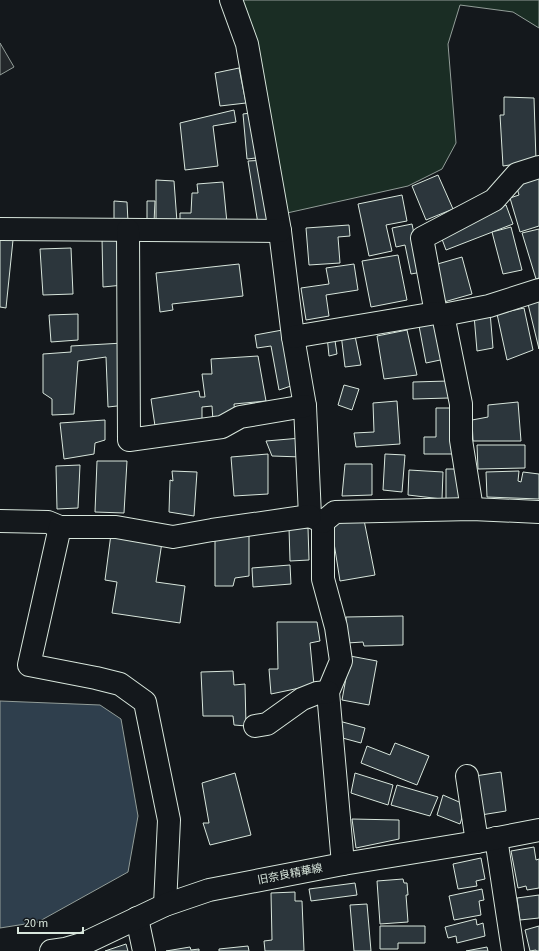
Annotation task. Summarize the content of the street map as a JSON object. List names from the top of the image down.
{
  "streets": {
    "street": ["旧奈良精華線"]
  },
  "scale_bar": "20 m"
}
